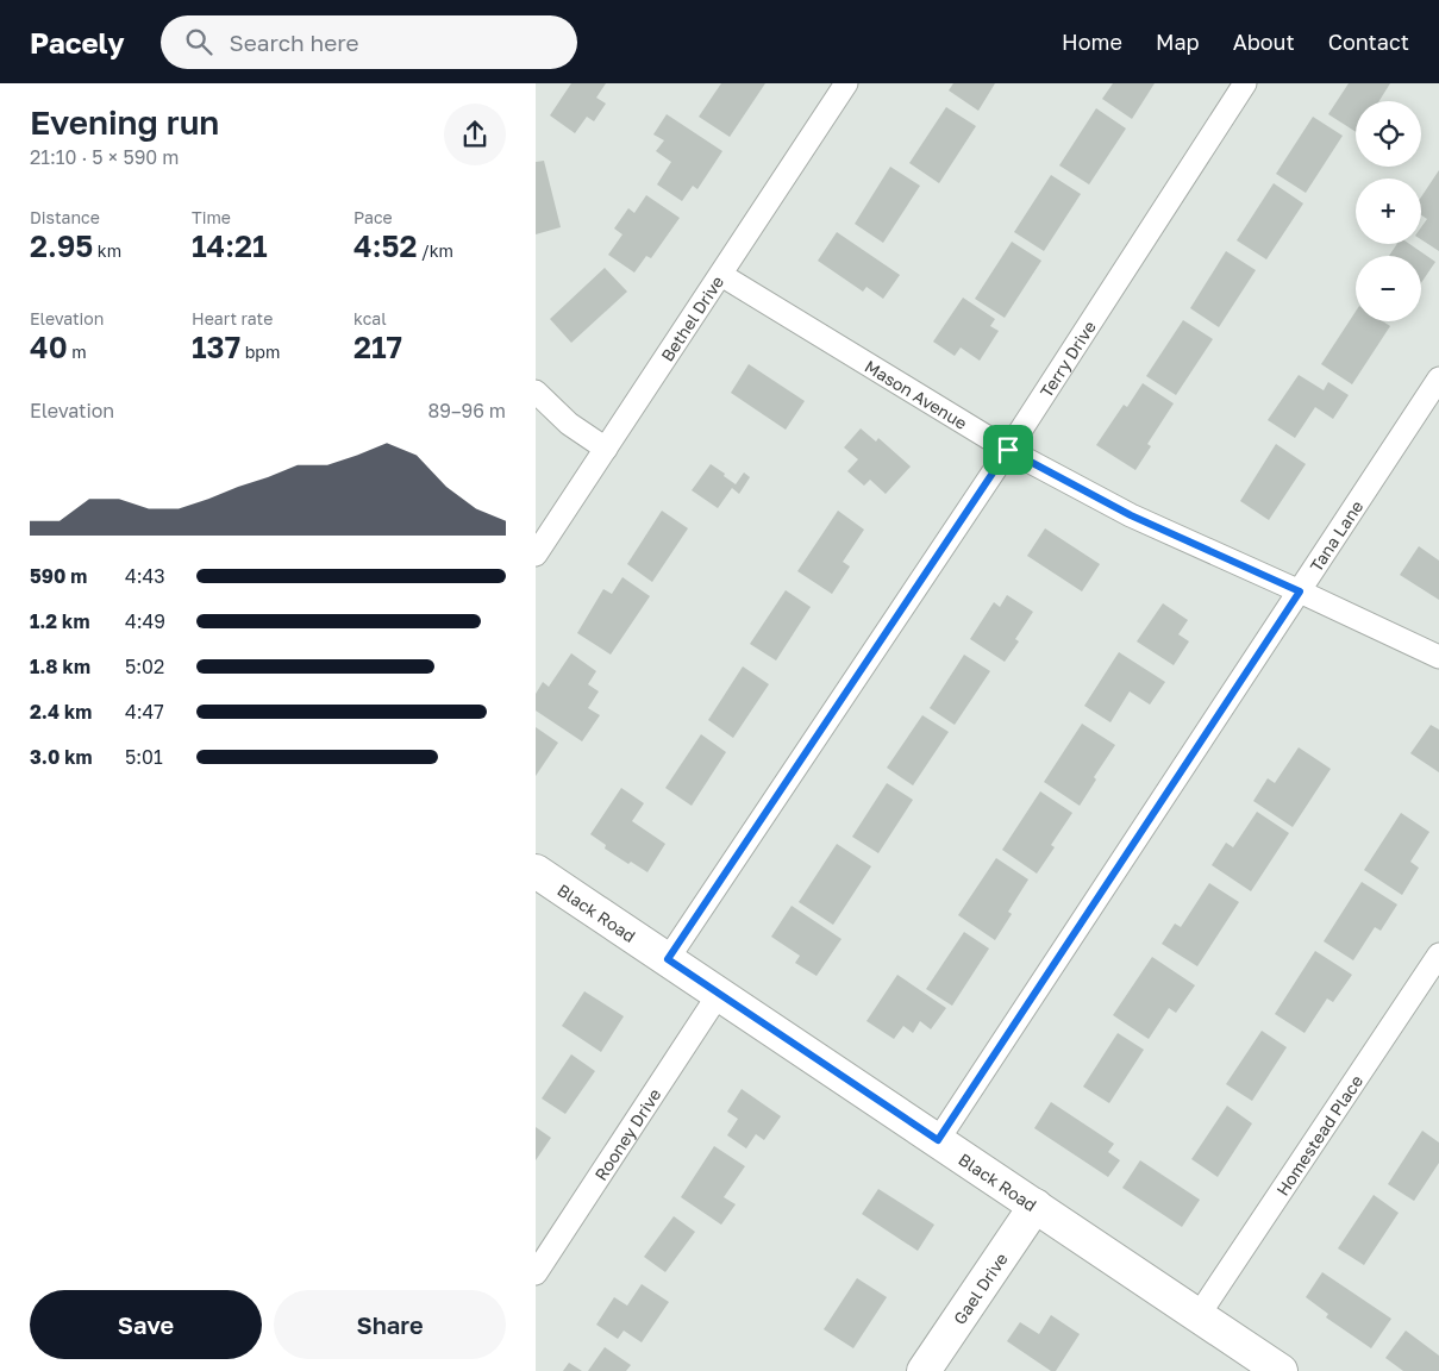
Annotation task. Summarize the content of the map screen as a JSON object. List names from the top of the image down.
{
  "streets": {
    "main road": ["Black Road", "Gael Drive"],
    "street": [
      "Bethel Drive",
      "Terry Drive",
      "Mason Avenue",
      "Tana Lane",
      "Rooney Drive",
      "Homestead Place"
    ]
  },
  "crossings": [
    ["Bethel Drive", "Mason Avenue"],
    ["Terry Drive", "Mason Avenue"],
    ["Terry Drive", "Black Road"],
    ["Mason Avenue", "Tana Lane"],
    ["Tana Lane", "Black Road"],
    ["Black Road", "Rooney Drive"],
    ["Black Road", "Homestead Place"],
    ["Black Road", "Gael Drive"]
  ],
  "page": {
    "header": "Pacely",
    "search": "Search here",
    "nav": [
      "Home",
      "Map",
      "About",
      "Contact"
    ],
    "heading": ["Evening run", "21:10 · 5 × 590 m"],
    "map_buttons": ["+", "−"],
    "stats": [
      ["Distance", "2.95 km"],
      ["Time", "14:21"],
      ["Pace", "4:52 /km"],
      ["Elevation", "40 m"],
      ["Heart rate", "137 bpm"],
      ["kcal", "217"]
    ],
    "chart": ["Elevation", "89–96 m"],
    "list": [
      {
        "name": "590 m",
        "note": "4:43"
      },
      {
        "name": "1.2 km",
        "note": "4:49"
      },
      {
        "name": "1.8 km",
        "note": "5:02"
      },
      {
        "name": "2.4 km",
        "note": "4:47"
      },
      {
        "name": "3.0 km",
        "note": "5:01"
      }
    ],
    "buttons": ["Save", "Share"]
  }
}
